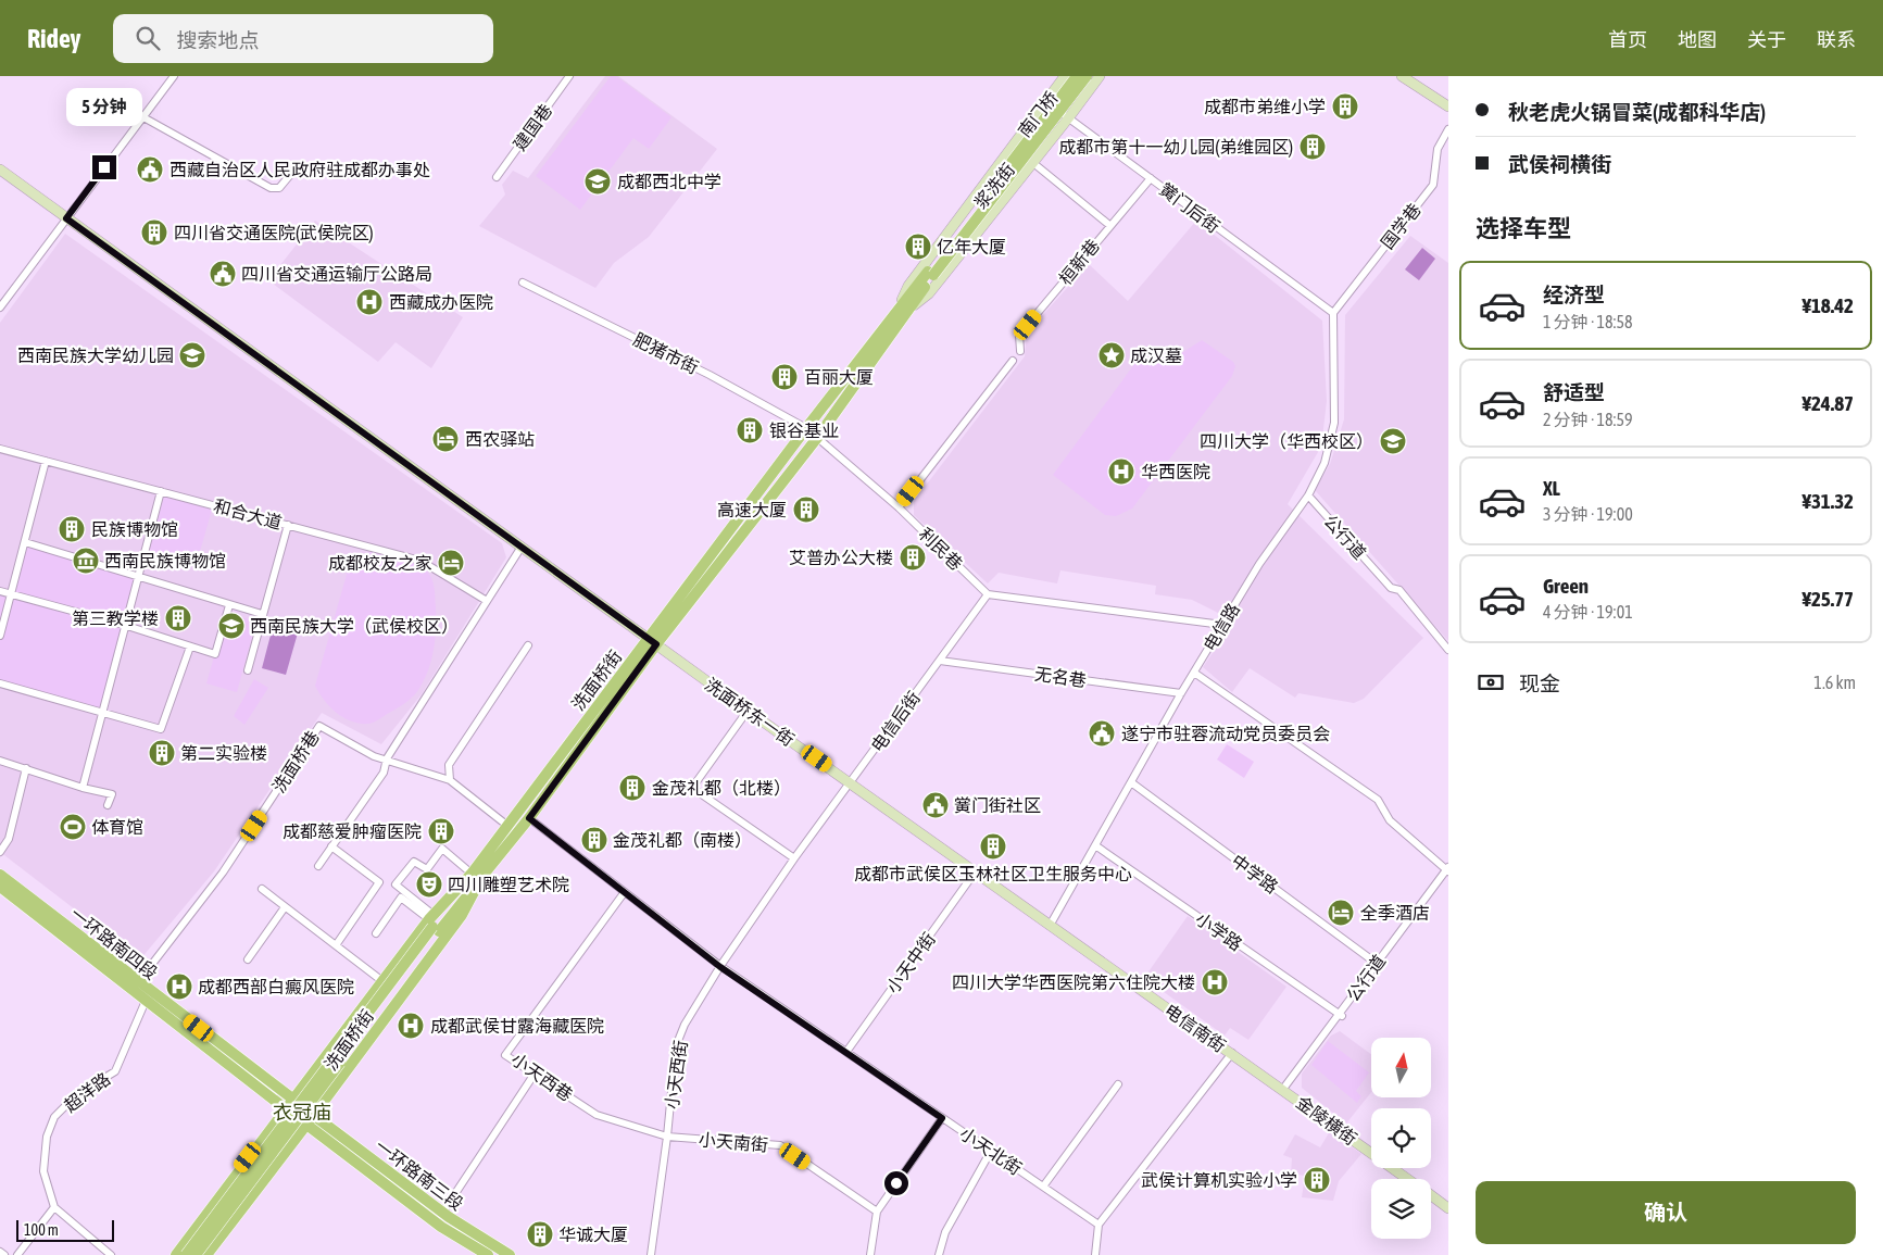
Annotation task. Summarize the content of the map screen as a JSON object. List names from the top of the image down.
{
  "streets": {
    "main road": [
      "南门桥",
      "浆洗街",
      "洗面桥街",
      "一环路南四段",
      "一环路南三段"
    ],
    "street": [
      "建国巷",
      "黉门后街",
      "国学巷",
      "桓新巷",
      "肥猪市街",
      "和合大道",
      "公行道",
      "利民巷",
      "电信路",
      "无名巷",
      "洗面桥东一街",
      "电信后街",
      "洗面桥巷",
      "中学路",
      "小学路",
      "小天中街",
      "电信南街",
      "小天西街",
      "小天西巷",
      "超洋路",
      "金陵横街",
      "小天南街",
      "小天北街"
    ]
  },
  "crossings": [
    ["南门桥", "浆洗街"],
    ["浆洗街", "黉门后街"],
    ["浆洗街", "肥猪市街"],
    ["浆洗街", "利民巷"],
    ["浆洗街", "洗面桥街"],
    ["黉门后街", "国学巷"],
    ["黉门后街", "桓新巷"],
    ["黉门后街", "电信路"],
    ["国学巷", "电信路"],
    ["肥猪市街", "利民巷"],
    ["肥猪市街", "洗面桥街"],
    ["公行道", "电信路"],
    ["公行道", "中学路"],
    ["公行道", "小学路"],
    ["公行道", "金陵横街"],
    ["利民巷", "洗面桥街"],
    ["电信路", "无名巷"],
    ["电信路", "中学路"],
    ["电信路", "小学路"],
    ["电信路", "电信南街"],
    ["无名巷", "电信后街"],
    ["洗面桥街", "洗面桥东一街"],
    ["洗面桥街", "一环路南四段"],
    ["洗面桥街", "小天北街"],
    ["洗面桥街", "一环路南三段"],
    ["洗面桥东一街", "电信后街"],
    ["洗面桥东一街", "电信南街"],
    ["洗面桥东一街", "小天西街"],
    ["电信后街", "电信南街"],
    ["电信后街", "小天西街"],
    ["洗面桥巷", "一环路南四段"],
    ["一环路南四段", "超洋路"],
    ["一环路南四段", "一环路南三段"],
    ["小天中街", "电信南街"],
    ["小天中街", "小天北街"],
    ["电信南街", "小天西街"],
    ["电信南街", "金陵横街"],
    ["电信南街", "小天北街"],
    ["小天西街", "小天西巷"],
    ["小天西街", "小天南街"],
    ["小天西街", "小天北街"],
    ["小天西巷", "小天南街"],
    ["小天西巷", "小天北街"]
  ],
  "districts": ["衣冠庙"],
  "places": {
    "building": [
      "成都市弟维小学",
      "成都市第十一幼儿园(弟维园区)",
      "四川省交通医院(武侯院区)",
      "亿年大厦",
      "百丽大厦",
      "银谷基业",
      "高速大厦",
      "民族博物馆",
      "艾普办公大楼",
      "第三教学楼",
      "第二实验楼",
      "金茂礼都（北楼）",
      "成都慈爱肿瘤医院",
      "金茂礼都（南楼）",
      "成都市武侯区玉林社区卫生服务中心",
      "武侯计算机实验小学",
      "华诚大厦"
    ],
    "public building": [
      "西藏自治区人民政府驻成都办事处",
      "四川省交通运输厅公路局",
      "遂宁市驻蓉流动党员委员会",
      "黉门街社区"
    ],
    "school or university": [
      "成都西北中学",
      "西南民族大学幼儿园",
      "四川大学（华西校区）",
      "西南民族大学（武侯校区）"
    ],
    "hospital": [
      "西藏成办医院",
      "华西医院",
      "四川大学华西医院第六住院大楼",
      "成都西部白癜风医院",
      "成都武侯甘露海藏医院"
    ],
    "place": ["成汉墓"],
    "hotel": ["西农驿站", "成都校友之家", "全季酒店"],
    "museum": ["西南民族博物馆"],
    "sports": ["体育馆"],
    "theatre": ["四川雕塑艺术院"]
  },
  "scale_bar": "100 m",
  "north": "top",
  "page": {
    "header": "Ridey",
    "search": "搜索地点",
    "nav": [
      "首页",
      "地图",
      "关于",
      "联系"
    ],
    "banner": ["秋老虎火锅冒菜(成都科华店)", "武侯祠横街"],
    "bubble": "5 分钟",
    "heading": "选择车型",
    "list": [
      {
        "name": "经济型",
        "note": "1 分钟 · 18:58",
        "value": "¥18.42"
      },
      {
        "name": "舒适型",
        "note": "2 分钟 · 18:59",
        "value": "¥24.87"
      },
      {
        "name": "XL",
        "note": "3 分钟 · 19:00",
        "value": "¥31.32"
      },
      {
        "name": "Green",
        "note": "4 分钟 · 19:01",
        "value": "¥25.77"
      }
    ],
    "pay": ["现金", "1.6 km"],
    "buttons": "确认",
    "scale": "100 m"
  }
}
